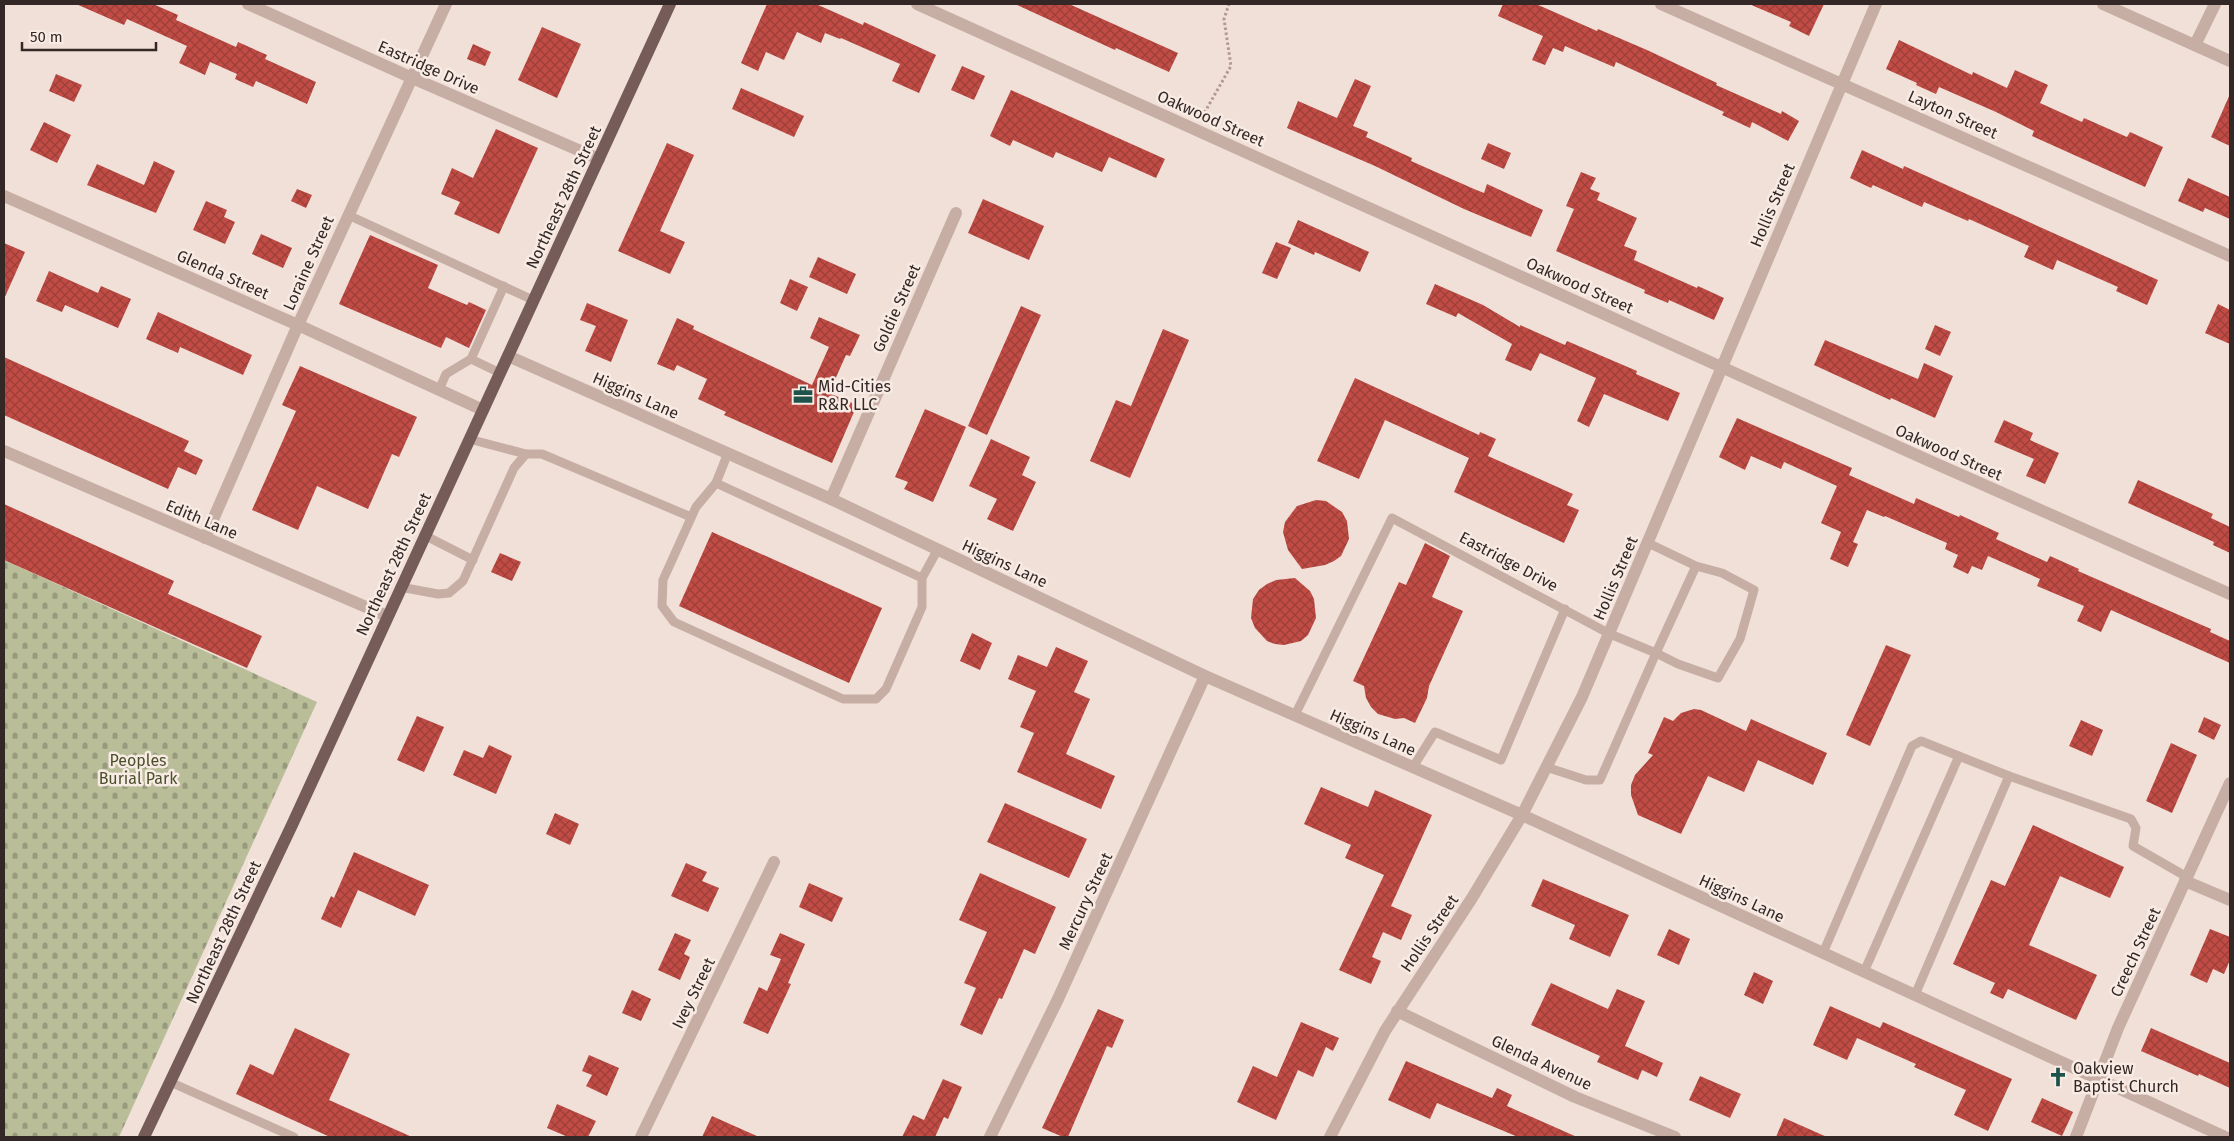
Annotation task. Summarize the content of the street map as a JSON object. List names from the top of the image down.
{
  "streets": {
    "main road": ["Northeast 28th Street"],
    "street": [
      "Eastridge Drive",
      "Layton Street",
      "Oakwood Street",
      "Hollis Street",
      "Loraine Street",
      "Glenda Street",
      "Goldie Street",
      "Higgins Lane",
      "Edith Lane",
      "Mercury Street",
      "Creech Street",
      "Ivey Street",
      "Glenda Avenue"
    ]
  },
  "crossings": [
    ["Eastridge Drive", "Northeast 28th Street"],
    ["Eastridge Drive", "Hollis Street"],
    ["Eastridge Drive", "Loraine Street"],
    ["Eastridge Drive", "Higgins Lane"],
    ["Layton Street", "Hollis Street"],
    ["Oakwood Street", "Hollis Street"],
    ["Northeast 28th Street", "Glenda Street"],
    ["Northeast 28th Street", "Higgins Lane"],
    ["Northeast 28th Street", "Edith Lane"],
    ["Hollis Street", "Higgins Lane"],
    ["Hollis Street", "Glenda Avenue"],
    ["Loraine Street", "Glenda Street"],
    ["Loraine Street", "Edith Lane"],
    ["Goldie Street", "Higgins Lane"],
    ["Higgins Lane", "Mercury Street"],
    ["Higgins Lane", "Creech Street"]
  ],
  "parks": ["Peoples Burial Park"],
  "places": {
    "office": ["Mid-Cities R&R LLC"],
    "church": ["Oakview Baptist Church"]
  },
  "scale_bar": "50 m"
}
